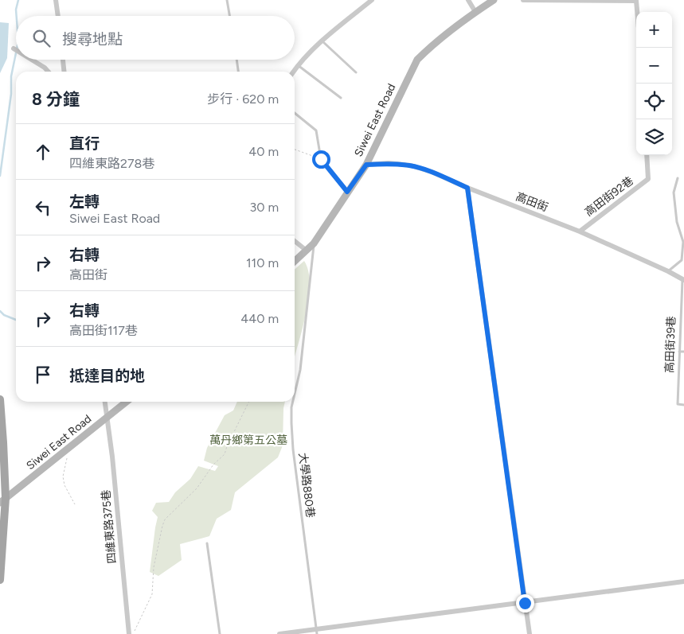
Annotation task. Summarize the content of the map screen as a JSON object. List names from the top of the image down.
{
  "streets": {
    "street": [
      "Siwei East Road",
      "高田街92巷",
      "高田街",
      "四維東路375巷"
    ],
    "lane": ["高田街39巷", "大學路880巷"]
  },
  "crossings": [
    ["Siwei East Road", "高田街"],
    ["Siwei East Road", "大學路880巷"],
    ["Siwei East Road", "四維東路375巷"],
    ["高田街92巷", "高田街"],
    ["高田街", "高田街39巷"]
  ],
  "parks": ["萬丹鄉第五公墓"],
  "page": {
    "map_buttons": ["+", "−"],
    "search": "搜尋地點",
    "heading": ["8 分鐘", "步行 · 620 m"],
    "list": [
      ["直行", "四維東路278巷", "40 m"],
      ["左轉", "Siwei East Road", "30 m"],
      ["右轉", "高田街", "110 m"],
      ["右轉", "高田街117巷", "440 m"],
      "抵達目的地"
    ]
  }
}
